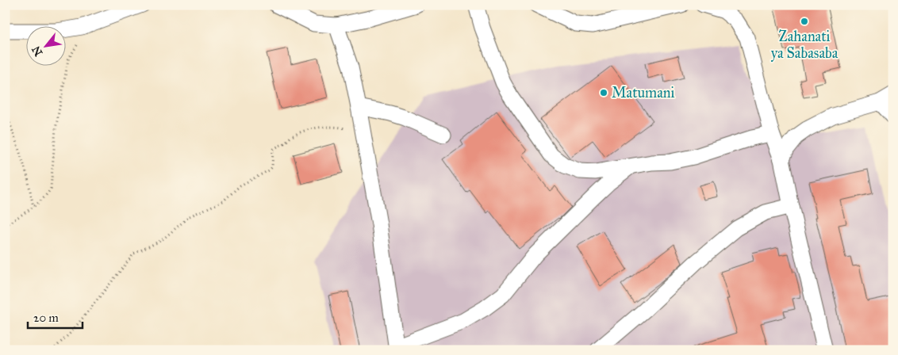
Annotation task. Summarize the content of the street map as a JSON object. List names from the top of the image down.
{
  "places": ["Zahanati ya Sabasaba", "Matumani"],
  "scale_bar": "20 m",
  "north": "bottom left"
}
